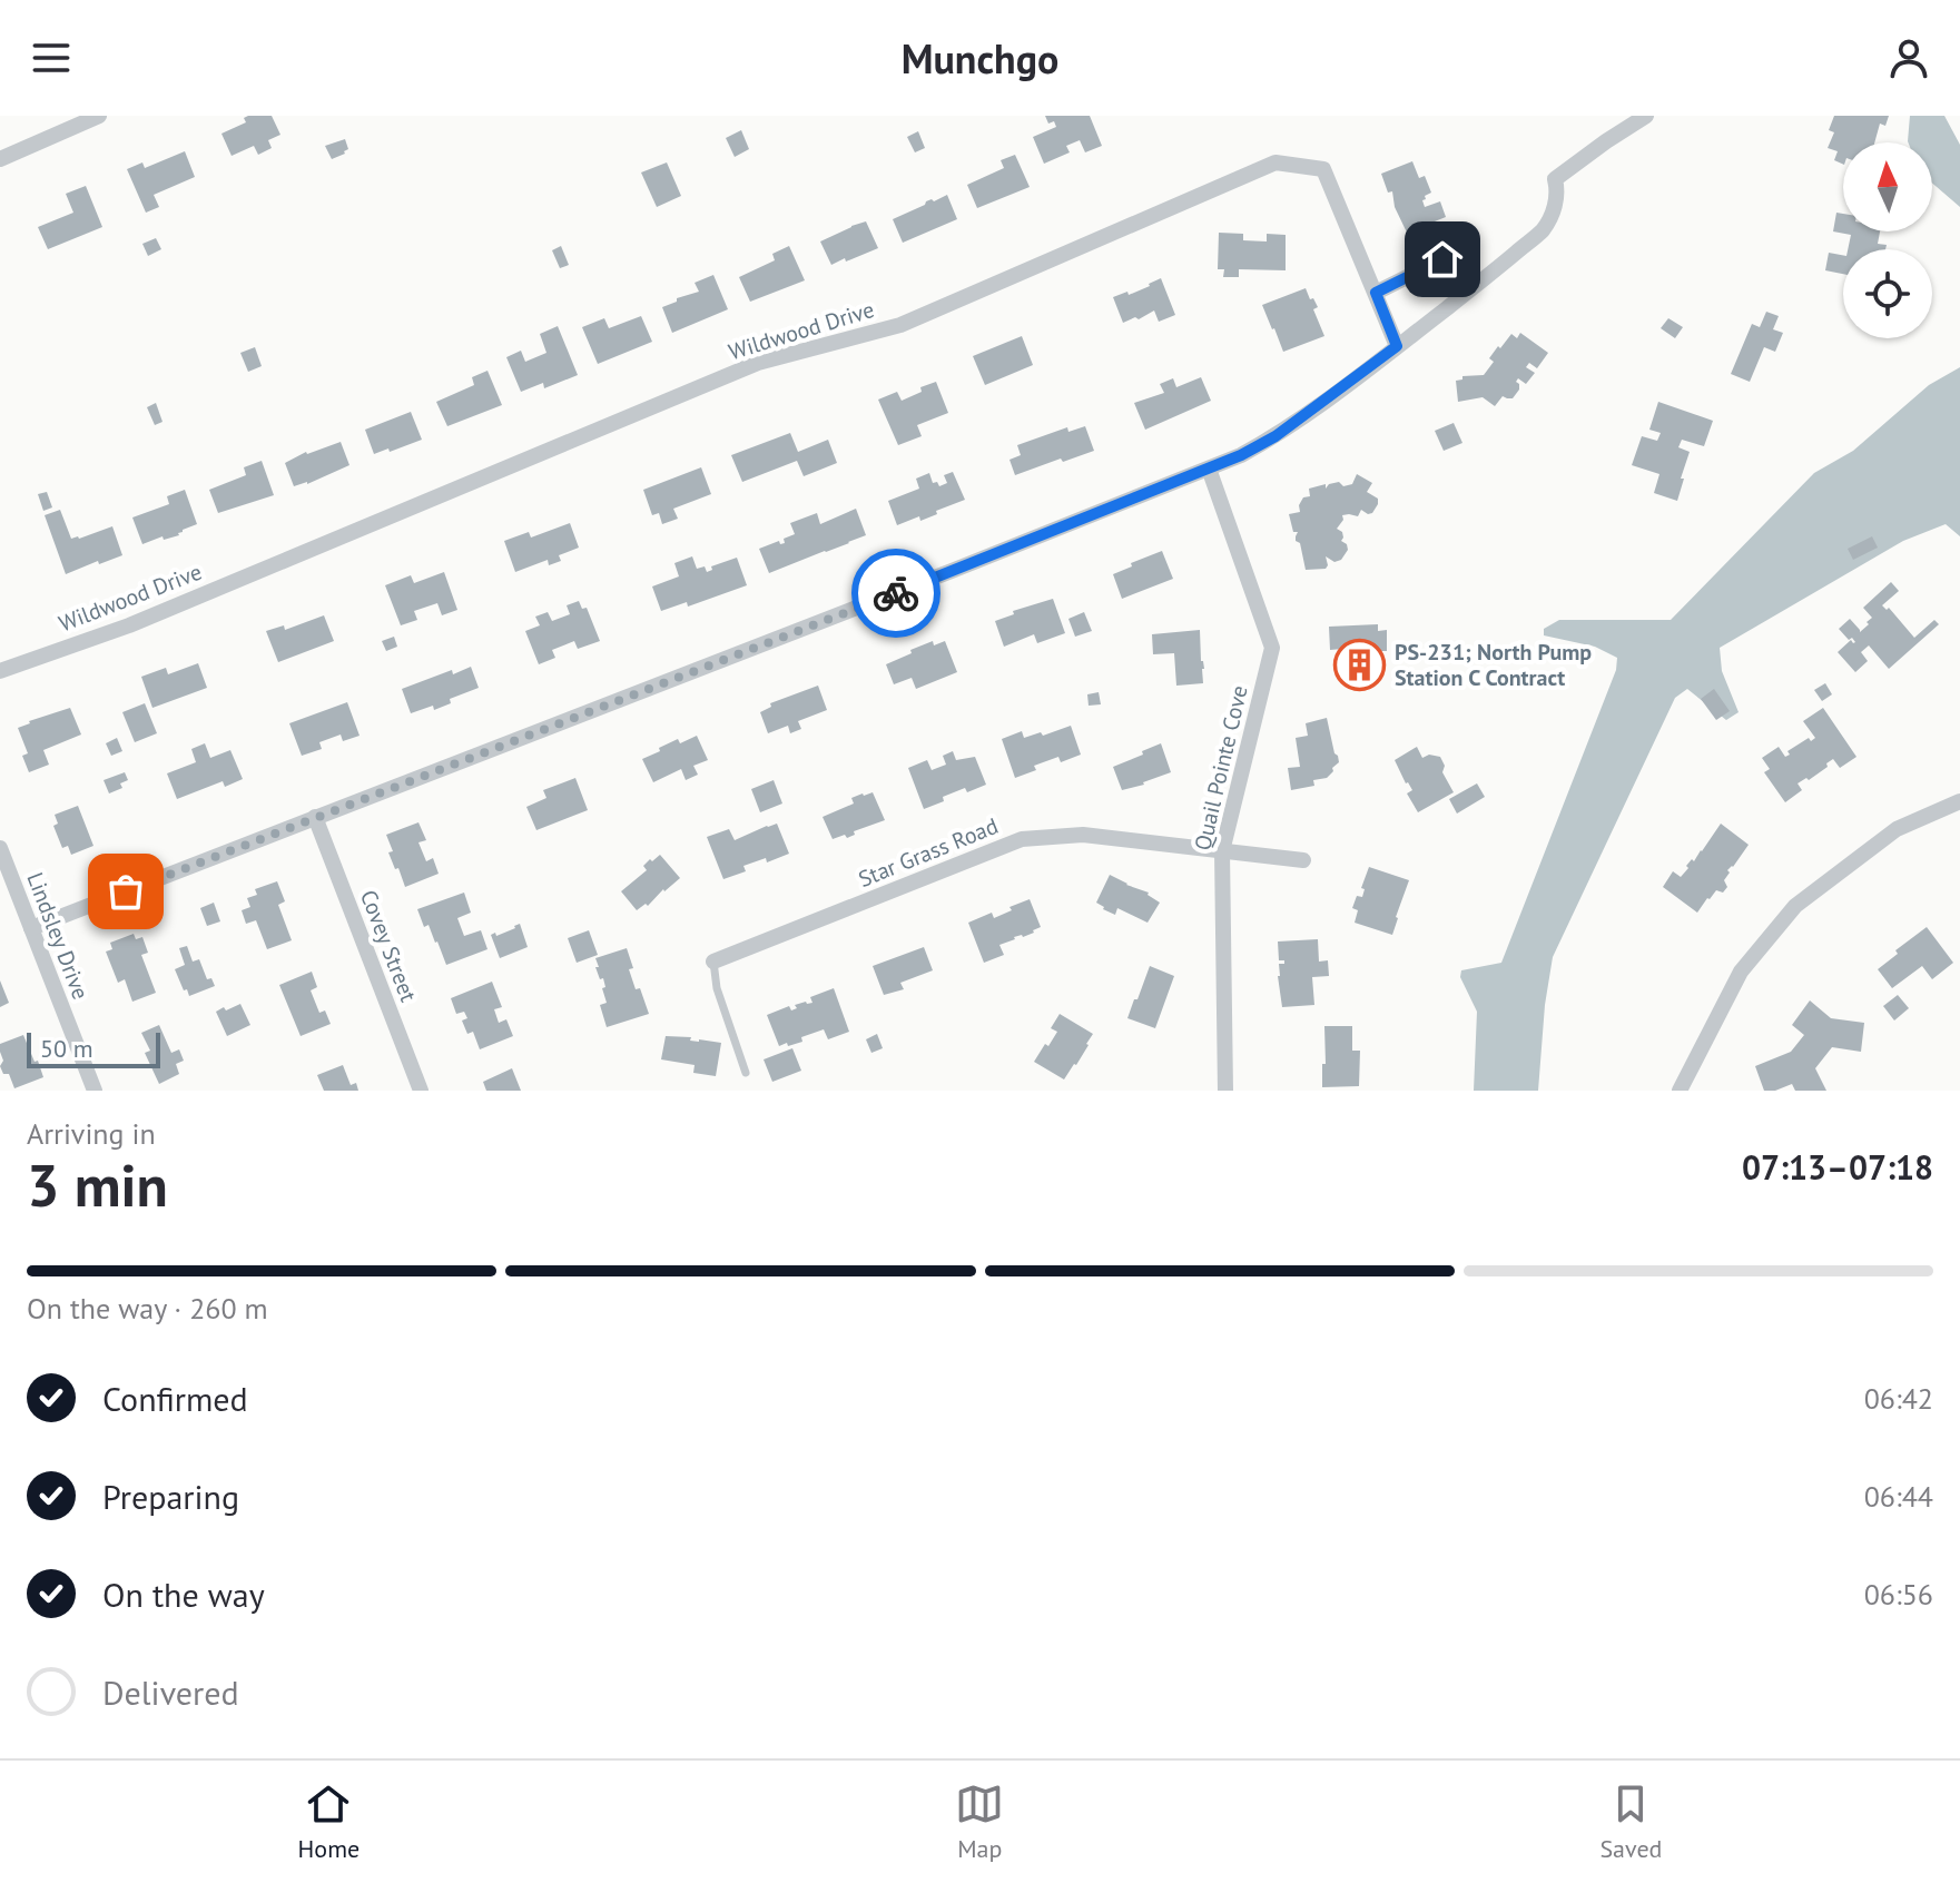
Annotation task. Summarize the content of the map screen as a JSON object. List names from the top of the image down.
{
  "streets": {
    "street": [
      "Wildwood Drive",
      "Quail Pointe Cove",
      "Star Grass Road",
      "Lindsley Drive",
      "Covey Street"
    ]
  },
  "crossings": [
    ["Quail Pointe Cove", "Star Grass Road"]
  ],
  "places": {
    "building": ["PS-231; North Pump Station C Contract"]
  },
  "scale_bar": "50 m",
  "north": "top",
  "page": {
    "header": "Munchgo",
    "scale": "50 m",
    "heading": ["3 min", "Arriving in", "07:13–07:18"],
    "bar": "On the way · 260 m",
    "list": [
      ["Confirmed", "06:42"],
      ["Preparing", "06:44"],
      ["On the way", "06:56"],
      "Delivered"
    ],
    "tabs": ["Home", "Map", "Saved"]
  }
}
